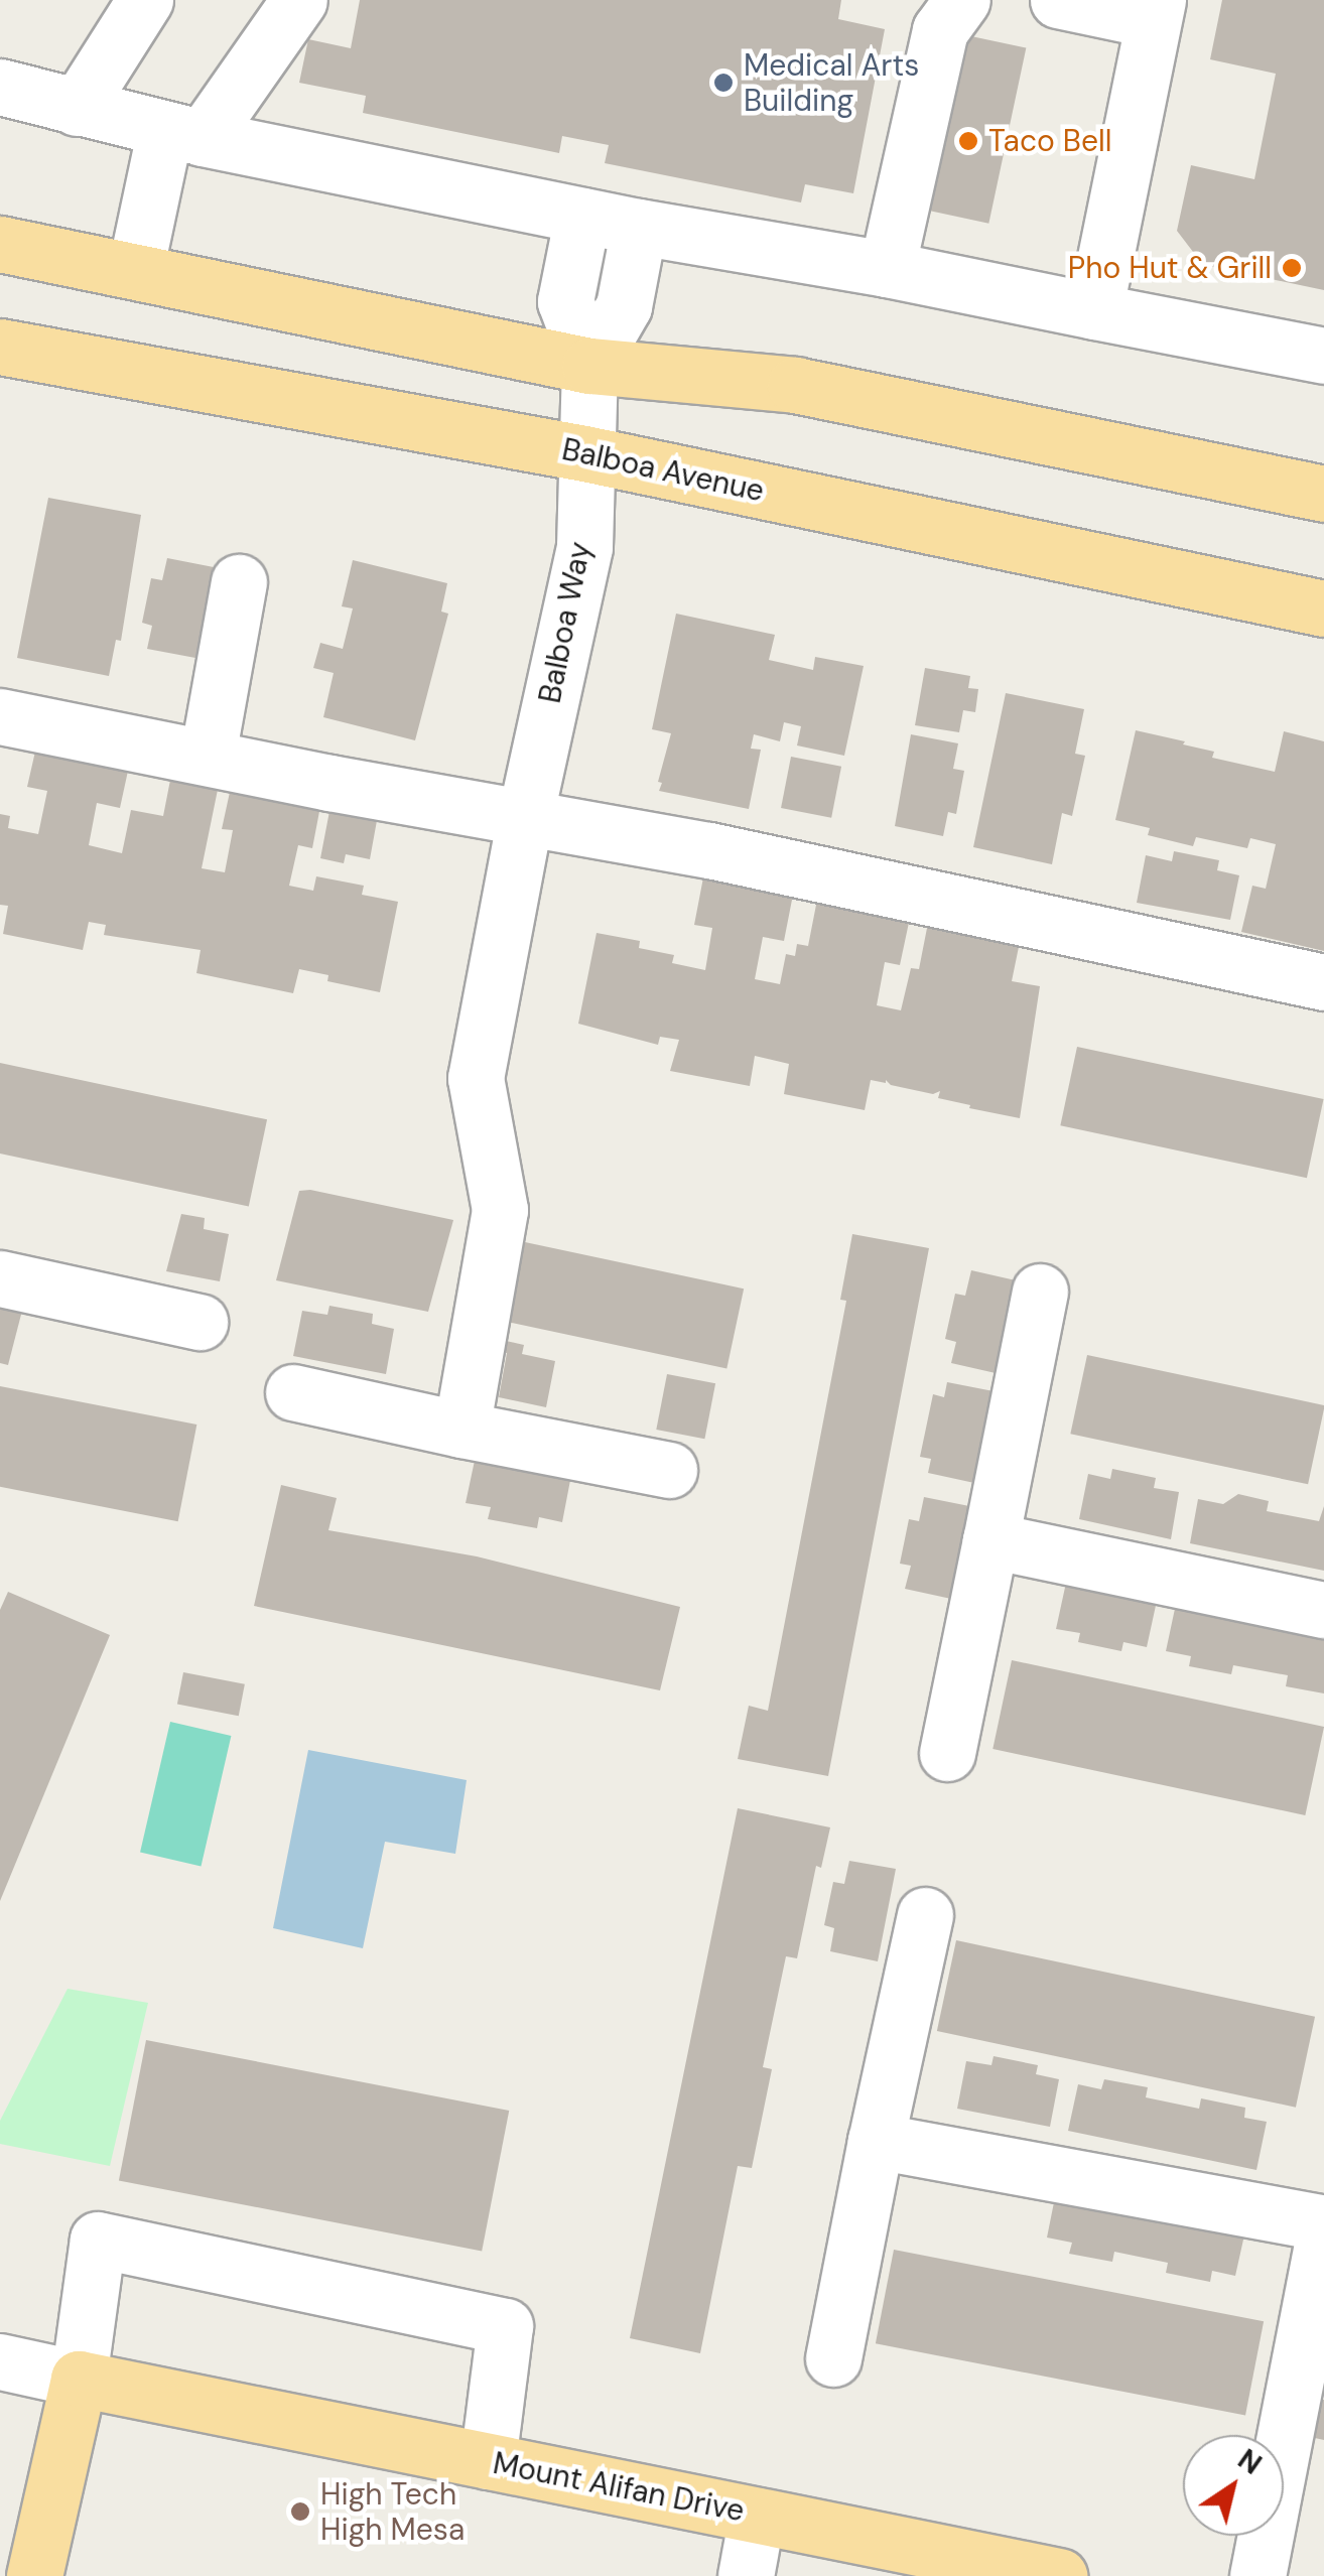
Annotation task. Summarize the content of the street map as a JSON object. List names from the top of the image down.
{
  "streets": {
    "main road": ["Balboa Avenue", "Mount Alifan Drive"],
    "street": ["Balboa Way"]
  },
  "crossings": [
    ["Balboa Avenue", "Balboa Way"]
  ],
  "places": [
    "Medical Arts Building",
    "Taco Bell",
    "Pho Hut & Grill",
    "High Tech High Mesa"
  ],
  "north": "top right"
}
